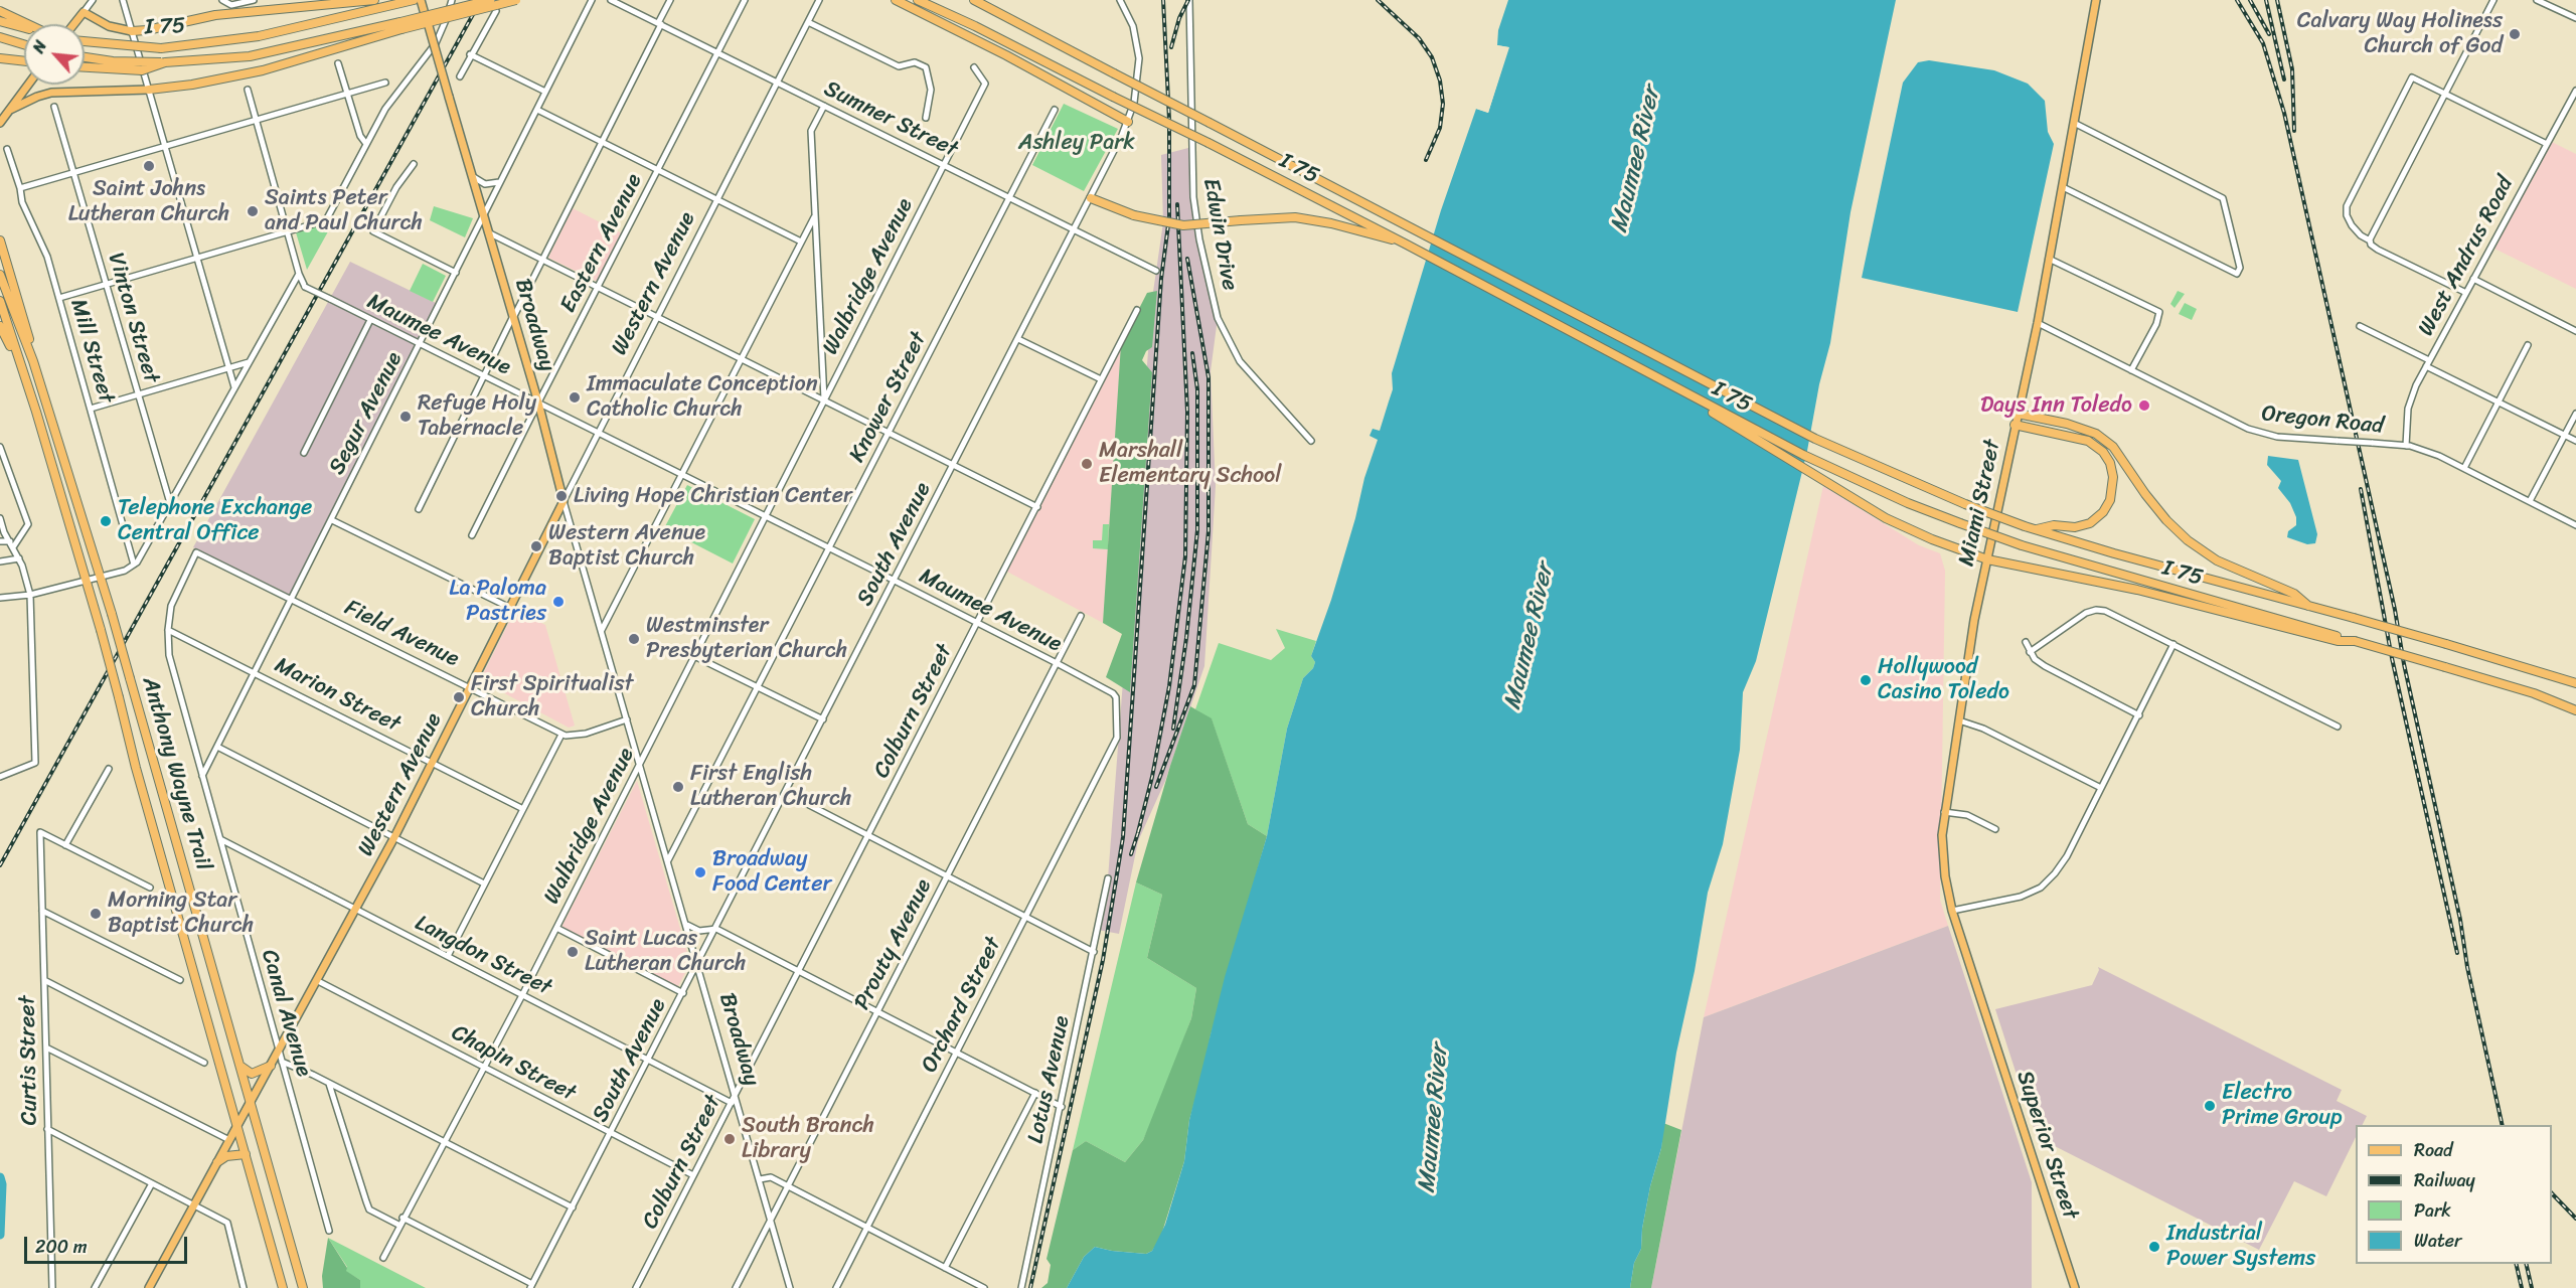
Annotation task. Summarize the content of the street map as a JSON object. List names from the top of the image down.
{
  "streets": {
    "highway": ["I 75", "Anthony Wayne Trail"],
    "main road": [
      "Western Avenue",
      "Broadway",
      "Miami Street",
      "Superior Street"
    ],
    "street": [
      "Sumner Street",
      "Edwin Drive",
      "Eastern Avenue",
      "West Andrus Road",
      "Walbridge Avenue",
      "Vinton Street",
      "Maumee Avenue",
      "Mill Street",
      "Knower Street",
      "Segur Avenue",
      "Oregon Road",
      "South Avenue",
      "Field Avenue",
      "Marion Street",
      "Colburn Street",
      "Prouty Avenue",
      "Langdon Street",
      "Orchard Street",
      "Canal Avenue",
      "Curtis Street",
      "Chapin Street",
      "Lotus Avenue"
    ]
  },
  "crossings": [
    ["Sumner Street", "Eastern Avenue"],
    ["Sumner Street", "Walbridge Avenue"],
    ["Sumner Street", "Western Avenue"],
    ["Sumner Street", "Knower Street"],
    ["Sumner Street", "South Avenue"],
    ["Eastern Avenue", "Broadway"],
    ["Eastern Avenue", "Maumee Avenue"],
    ["West Andrus Road", "Oregon Road"],
    ["Walbridge Avenue", "Broadway"],
    ["Walbridge Avenue", "Maumee Avenue"],
    ["Walbridge Avenue", "Langdon Street"],
    ["Walbridge Avenue", "Chapin Street"],
    ["Western Avenue", "Broadway"],
    ["Western Avenue", "Maumee Avenue"],
    ["Western Avenue", "Field Avenue"],
    ["Western Avenue", "Marion Street"],
    ["Western Avenue", "Anthony Wayne Trail"],
    ["Western Avenue", "Langdon Street"],
    ["Western Avenue", "Canal Avenue"],
    ["Western Avenue", "Chapin Street"],
    ["Broadway", "Maumee Avenue"],
    ["Broadway", "Knower Street"],
    ["Broadway", "Segur Avenue"],
    ["Broadway", "South Avenue"],
    ["Broadway", "Colburn Street"],
    ["Broadway", "Prouty Avenue"],
    ["Maumee Avenue", "Knower Street"],
    ["Maumee Avenue", "Segur Avenue"],
    ["Maumee Avenue", "South Avenue"],
    ["Maumee Avenue", "Colburn Street"],
    ["Maumee Avenue", "Prouty Avenue"],
    ["Maumee Avenue", "Orchard Street"],
    ["Segur Avenue", "Field Avenue"],
    ["Segur Avenue", "Marion Street"],
    ["Segur Avenue", "Canal Avenue"],
    ["Oregon Road", "Miami Street"],
    ["Miami Street", "Superior Street"],
    ["South Avenue", "Langdon Street"],
    ["South Avenue", "Chapin Street"],
    ["Field Avenue", "Canal Avenue"],
    ["Marion Street", "Canal Avenue"],
    ["Colburn Street", "Langdon Street"],
    ["Colburn Street", "Chapin Street"],
    ["Langdon Street", "Canal Avenue"]
  ],
  "water": ["Maumee River"],
  "parks": ["Ashley Park"],
  "places": [
    "Calvary Way Holiness Church of God",
    "Saint Johns Lutheran Church",
    "Saints Peter and Paul Church",
    "Immaculate Conception Catholic Church",
    "Days Inn Toledo",
    "Refuge Holy Tabernacle",
    "Marshall Elementary School",
    "Living Hope Christian Center",
    "Telephone Exchange Central Office",
    "Western Avenue Baptist Church",
    "La Paloma Pastries",
    "Westminster Presbyterian Church",
    "Hollywood Casino Toledo",
    "First Spiritualist Church",
    "First English Lutheran Church",
    "Broadway Food Center",
    "Morning Star Baptist Church",
    "Saint Lucas Lutheran Church",
    "Electro Prime Group",
    "South Branch Library",
    "Industrial Power Systems"
  ],
  "legend": [
    "Road",
    "Railway",
    "Park",
    "Water"
  ],
  "scale_bar": "200 m",
  "north": "top left"
}
